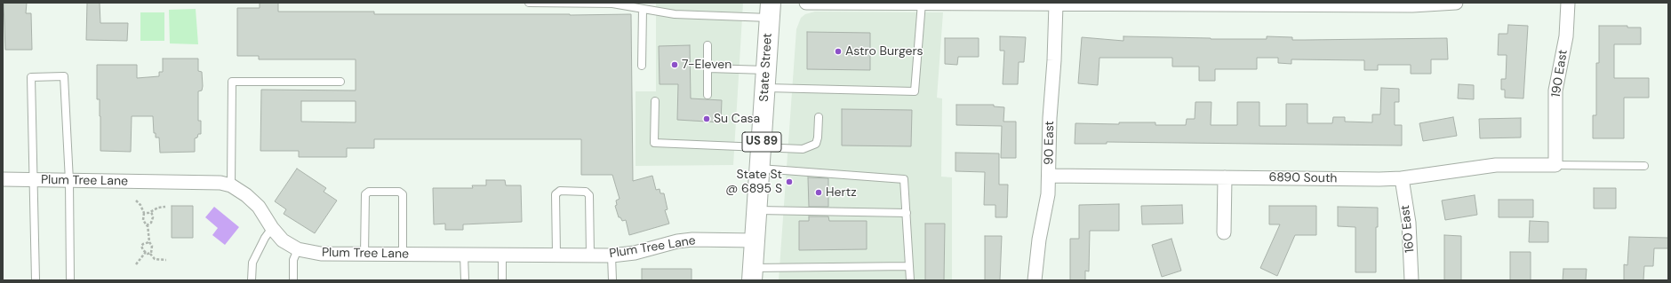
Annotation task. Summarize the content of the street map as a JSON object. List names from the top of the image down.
{
  "streets": {
    "main road": ["State Street", "US 89"],
    "street": [
      "190 East",
      "90 East",
      "6890 South",
      "Plum Tree Lane",
      "160 East"
    ]
  },
  "crossings": [
    ["State Street", "Plum Tree Lane"],
    ["190 East", "6890 South"],
    ["90 East", "6890 South"],
    ["6890 South", "160 East"]
  ],
  "places": [
    "Astro Burgers",
    "7-Eleven",
    "Su Casa",
    "State St @ 6895 S",
    "Hertz"
  ]
}
